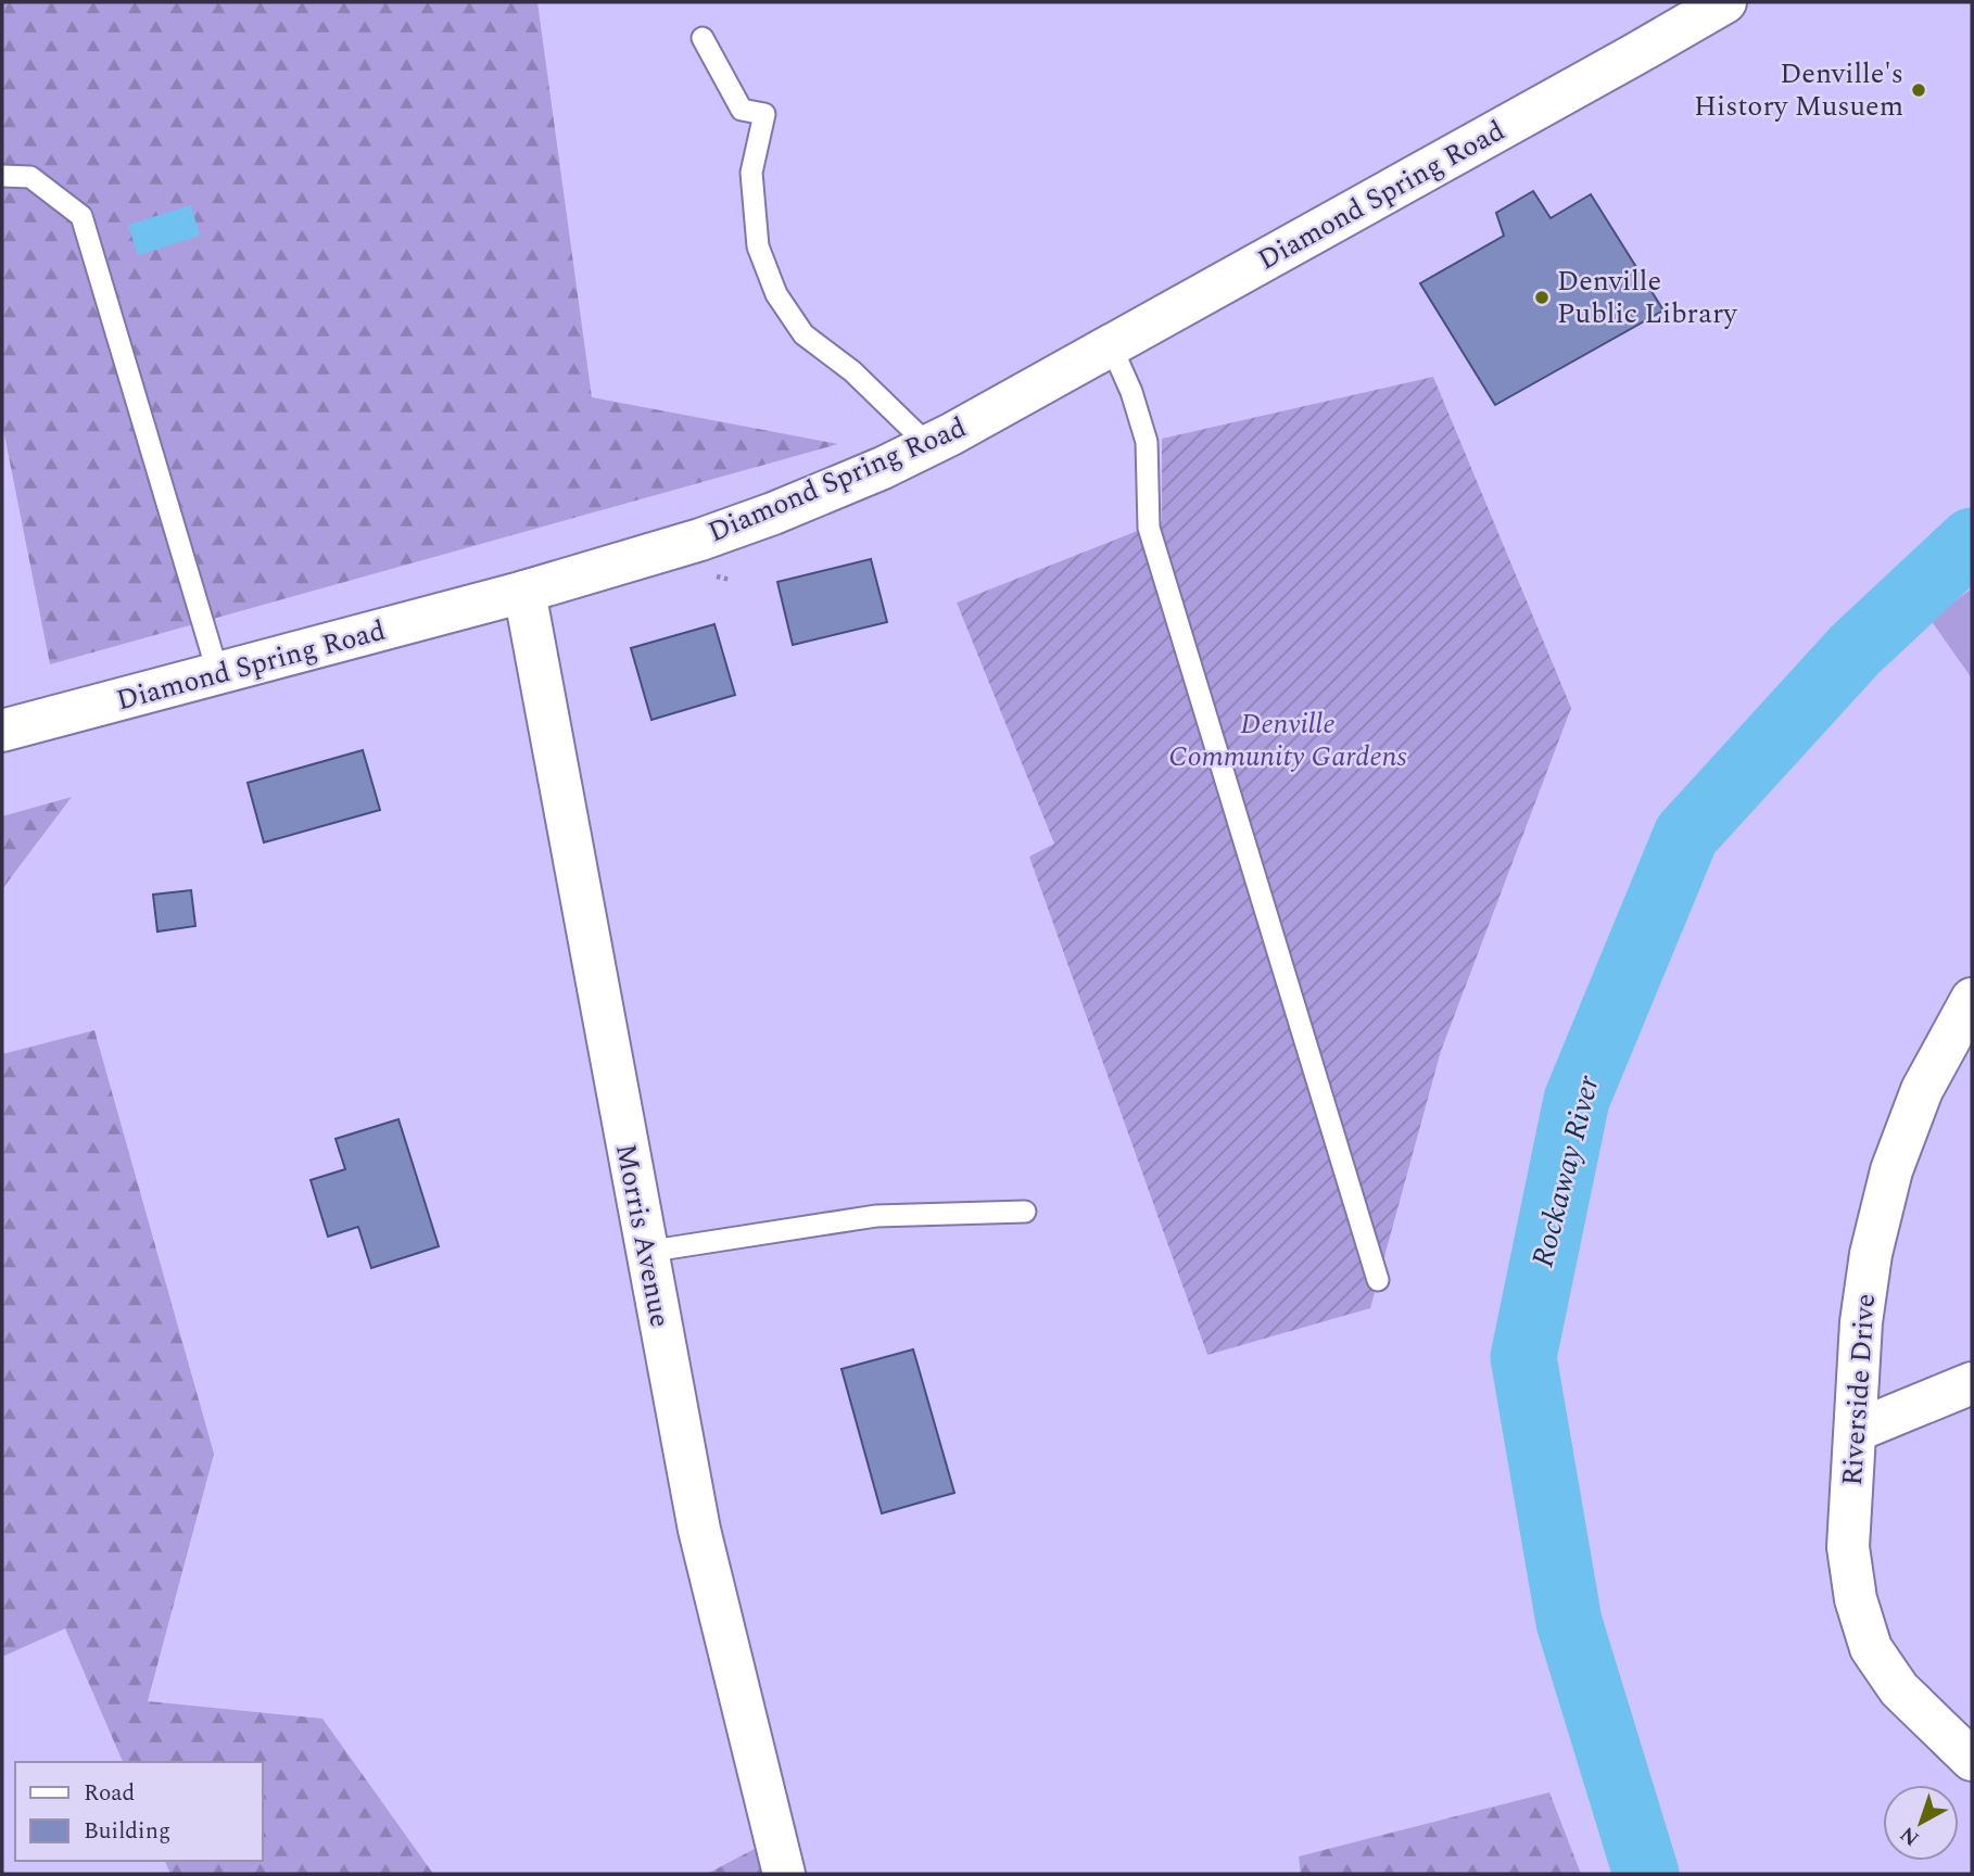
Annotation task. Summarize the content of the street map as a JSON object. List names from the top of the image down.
{
  "streets": {
    "street": ["Diamond Spring Road", "Morris Avenue", "Riverside Drive"]
  },
  "crossings": [
    ["Diamond Spring Road", "Morris Avenue"]
  ],
  "water": ["Rockaway River"],
  "parks": ["Denville Community Gardens"],
  "places": ["Denville's History Musuem", "Denville Public Library"],
  "legend": ["Road", "Building"],
  "north": "bottom left"
}
